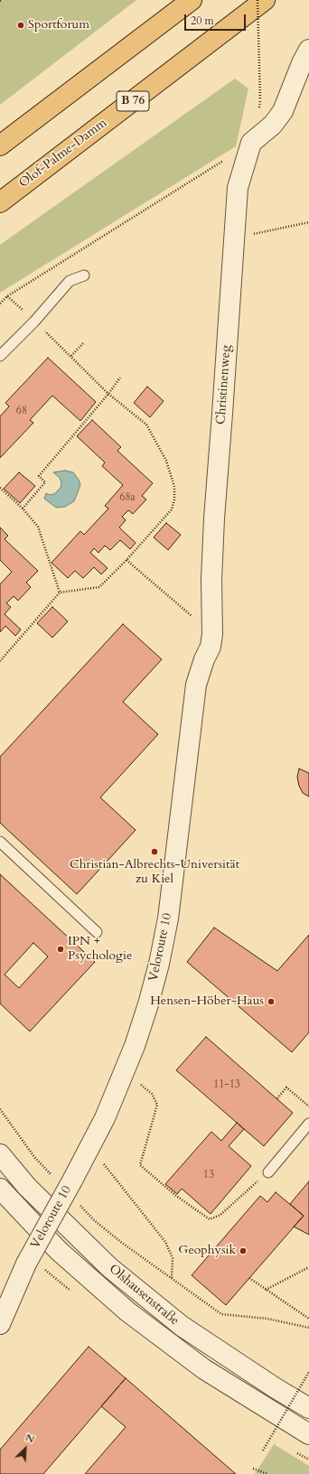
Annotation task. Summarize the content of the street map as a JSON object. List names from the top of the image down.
{
  "streets": {
    "highway": ["B 76", "Olof-Palme-Damm"],
    "street": ["Christinenweg", "Veloroute 10", "Olshausenstraße"]
  },
  "crossings": [
    ["Christinenweg", "Veloroute 10"]
  ],
  "places": [
    "Sportforum",
    "Christian-Albrechts-Universität zu Kiel",
    "IPN + Psychologie",
    "Hensen-Höber-Haus",
    "Geophysik"
  ],
  "house_numbers": [
    "68",
    "68a",
    "11-13",
    "13"
  ],
  "scale_bar": "20 m",
  "north": "top right"
}
